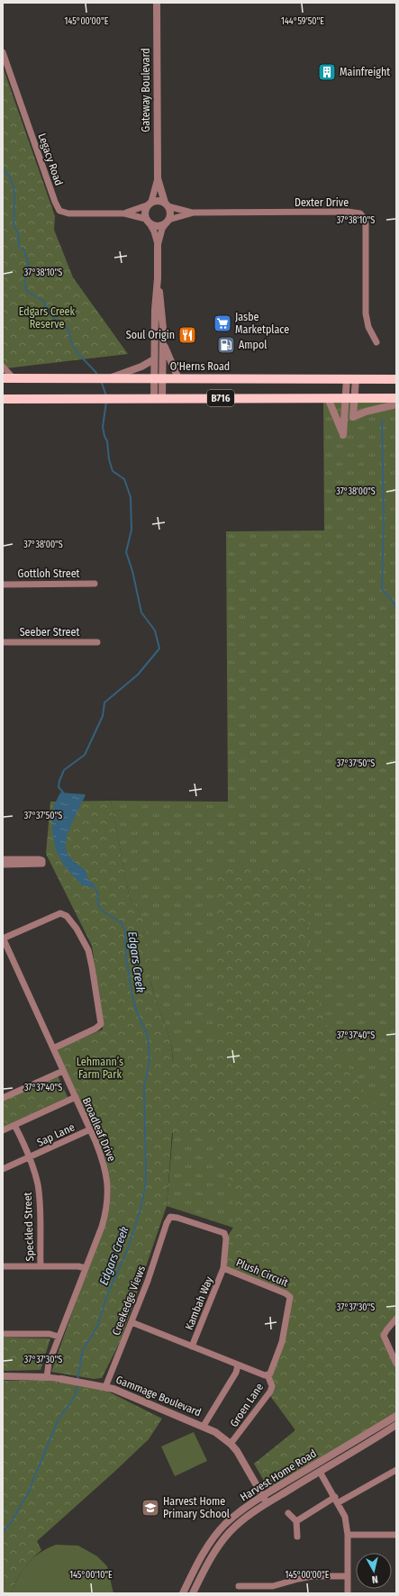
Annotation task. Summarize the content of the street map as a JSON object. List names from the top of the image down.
{
  "streets": {
    "main road": ["O'Herns Road", "B716"],
    "street": [
      "Gateway Boulevard",
      "Legacy Road",
      "Dexter Drive",
      "Gottloh Street",
      "Seeber Street",
      "Broadleaf Drive",
      "Sap Lane",
      "Speckled Street",
      "Plush Circuit",
      "Creekedge Views",
      "Kambah Way",
      "Gammage Boulevard",
      "Groen Lane",
      "Harvest Home Road"
    ]
  },
  "crossings": [
    ["Gateway Boulevard", "Legacy Road"],
    ["Gateway Boulevard", "Dexter Drive"],
    ["Legacy Road", "Dexter Drive"],
    ["Broadleaf Drive", "Sap Lane"],
    ["Broadleaf Drive", "Gammage Boulevard"],
    ["Sap Lane", "Speckled Street"],
    ["Plush Circuit", "Creekedge Views"],
    ["Plush Circuit", "Kambah Way"],
    ["Plush Circuit", "Groen Lane"],
    ["Creekedge Views", "Gammage Boulevard"],
    ["Gammage Boulevard", "Groen Lane"],
    ["Gammage Boulevard", "Harvest Home Road"]
  ],
  "water": ["Edgars Creek"],
  "parks": ["Edgars Creek Reserve", "Lehmann’s Farm Park"],
  "places": {
    "building": ["Mainfreight"],
    "supermarket": ["Jasbe Marketplace"],
    "restaurant": ["Soul Origin"],
    "fuel station": ["Ampol"],
    "school or university": ["Harvest Home Primary School"]
  },
  "north": "bottom",
  "coordinates": [
    "145°00'00\"E",
    "144°59'50\"E",
    "37°38'10\"S",
    "37°38'00\"S",
    "37°37'50\"S",
    "37°37'40\"S",
    "37°37'30\"S",
    "145°00'10\"E"
  ]
}
